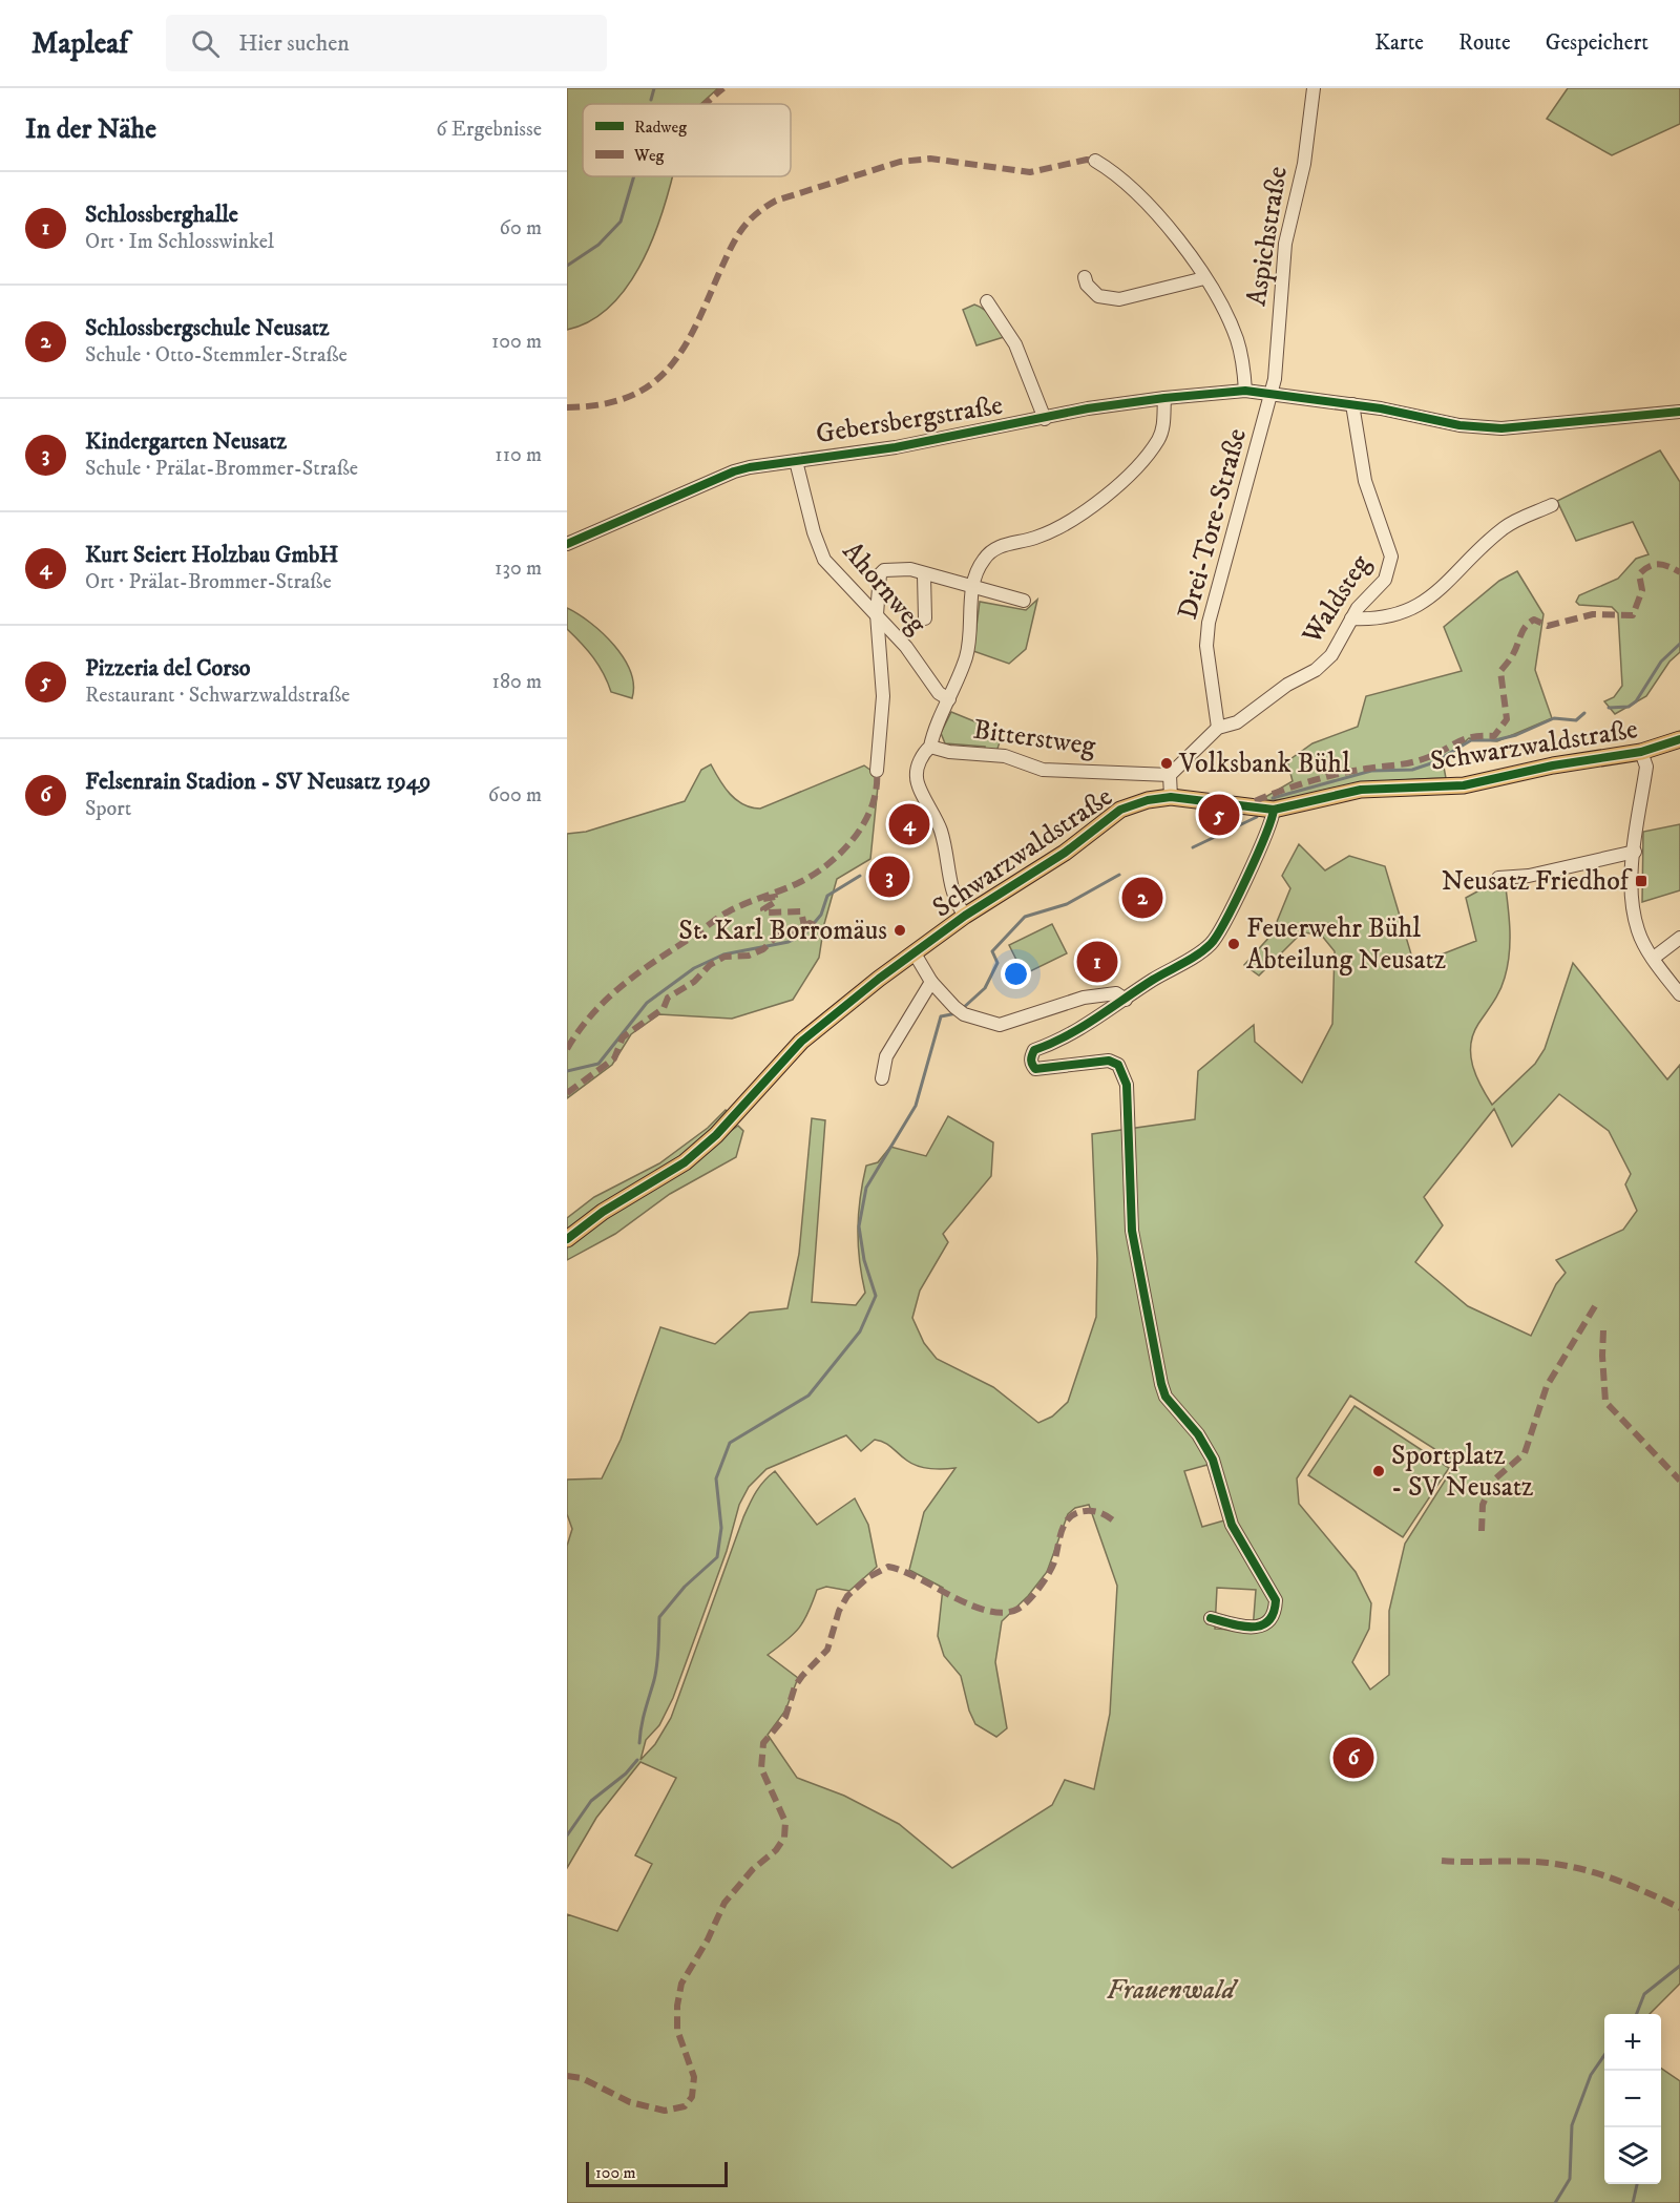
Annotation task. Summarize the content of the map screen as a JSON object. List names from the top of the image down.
{
  "streets": {
    "main road": ["Schwarzwaldstraße"],
    "street": [
      "Aspichstraße",
      "Gebersbergstraße",
      "Drei-Tore-Straße",
      "Ahornweg",
      "Waldsteg",
      "Bitterstweg"
    ]
  },
  "crossings": [
    ["Aspichstraße", "Gebersbergstraße"],
    ["Aspichstraße", "Drei-Tore-Straße"],
    ["Gebersbergstraße", "Drei-Tore-Straße"],
    ["Gebersbergstraße", "Ahornweg"],
    ["Gebersbergstraße", "Waldsteg"],
    ["Drei-Tore-Straße", "Waldsteg"]
  ],
  "parks": ["Frauenwald"],
  "places": {
    "other": [
      "Volksbank Bühl",
      "St. Karl Borromäus",
      "Feuerwehr Bühl Abteilung Neusatz",
      "Sportplatz - SV Neusatz"
    ],
    "transit": ["Neusatz Friedhof"]
  },
  "legend": ["Radweg", "Weg"],
  "scale_bar": "100 m",
  "page": {
    "header": "Mapleaf",
    "search": "Hier suchen",
    "nav": ["Karte", "Route", "Gespeichert"],
    "heading": ["In der Nähe", "6 Ergebnisse"],
    "list": [
      {
        "mark": "1",
        "name": "Schlossberghalle",
        "note": "Ort · Im Schlosswinkel",
        "value": "60 m"
      },
      {
        "mark": "2",
        "name": "Schlossbergschule Neusatz",
        "note": "Schule · Otto-Stemmler-Straße",
        "value": "100 m"
      },
      {
        "mark": "3",
        "name": "Kindergarten Neusatz",
        "note": "Schule · Prälat-Brommer-Straße",
        "value": "110 m"
      },
      {
        "mark": "4",
        "name": "Kurt Seiert Holzbau GmbH",
        "note": "Ort · Prälat-Brommer-Straße",
        "value": "130 m"
      },
      {
        "mark": "5",
        "name": "Pizzeria del Corso",
        "note": "Restaurant · Schwarzwaldstraße",
        "value": "180 m"
      },
      {
        "mark": "6",
        "name": "Felsenrain Stadion - SV Neusatz 1949",
        "note": "Sport",
        "value": "600 m"
      }
    ],
    "pins": [
      "5",
      "4",
      "3",
      "2",
      "1",
      "6"
    ],
    "map_buttons": ["+", "−"],
    "scale": "100 m"
  }
}
